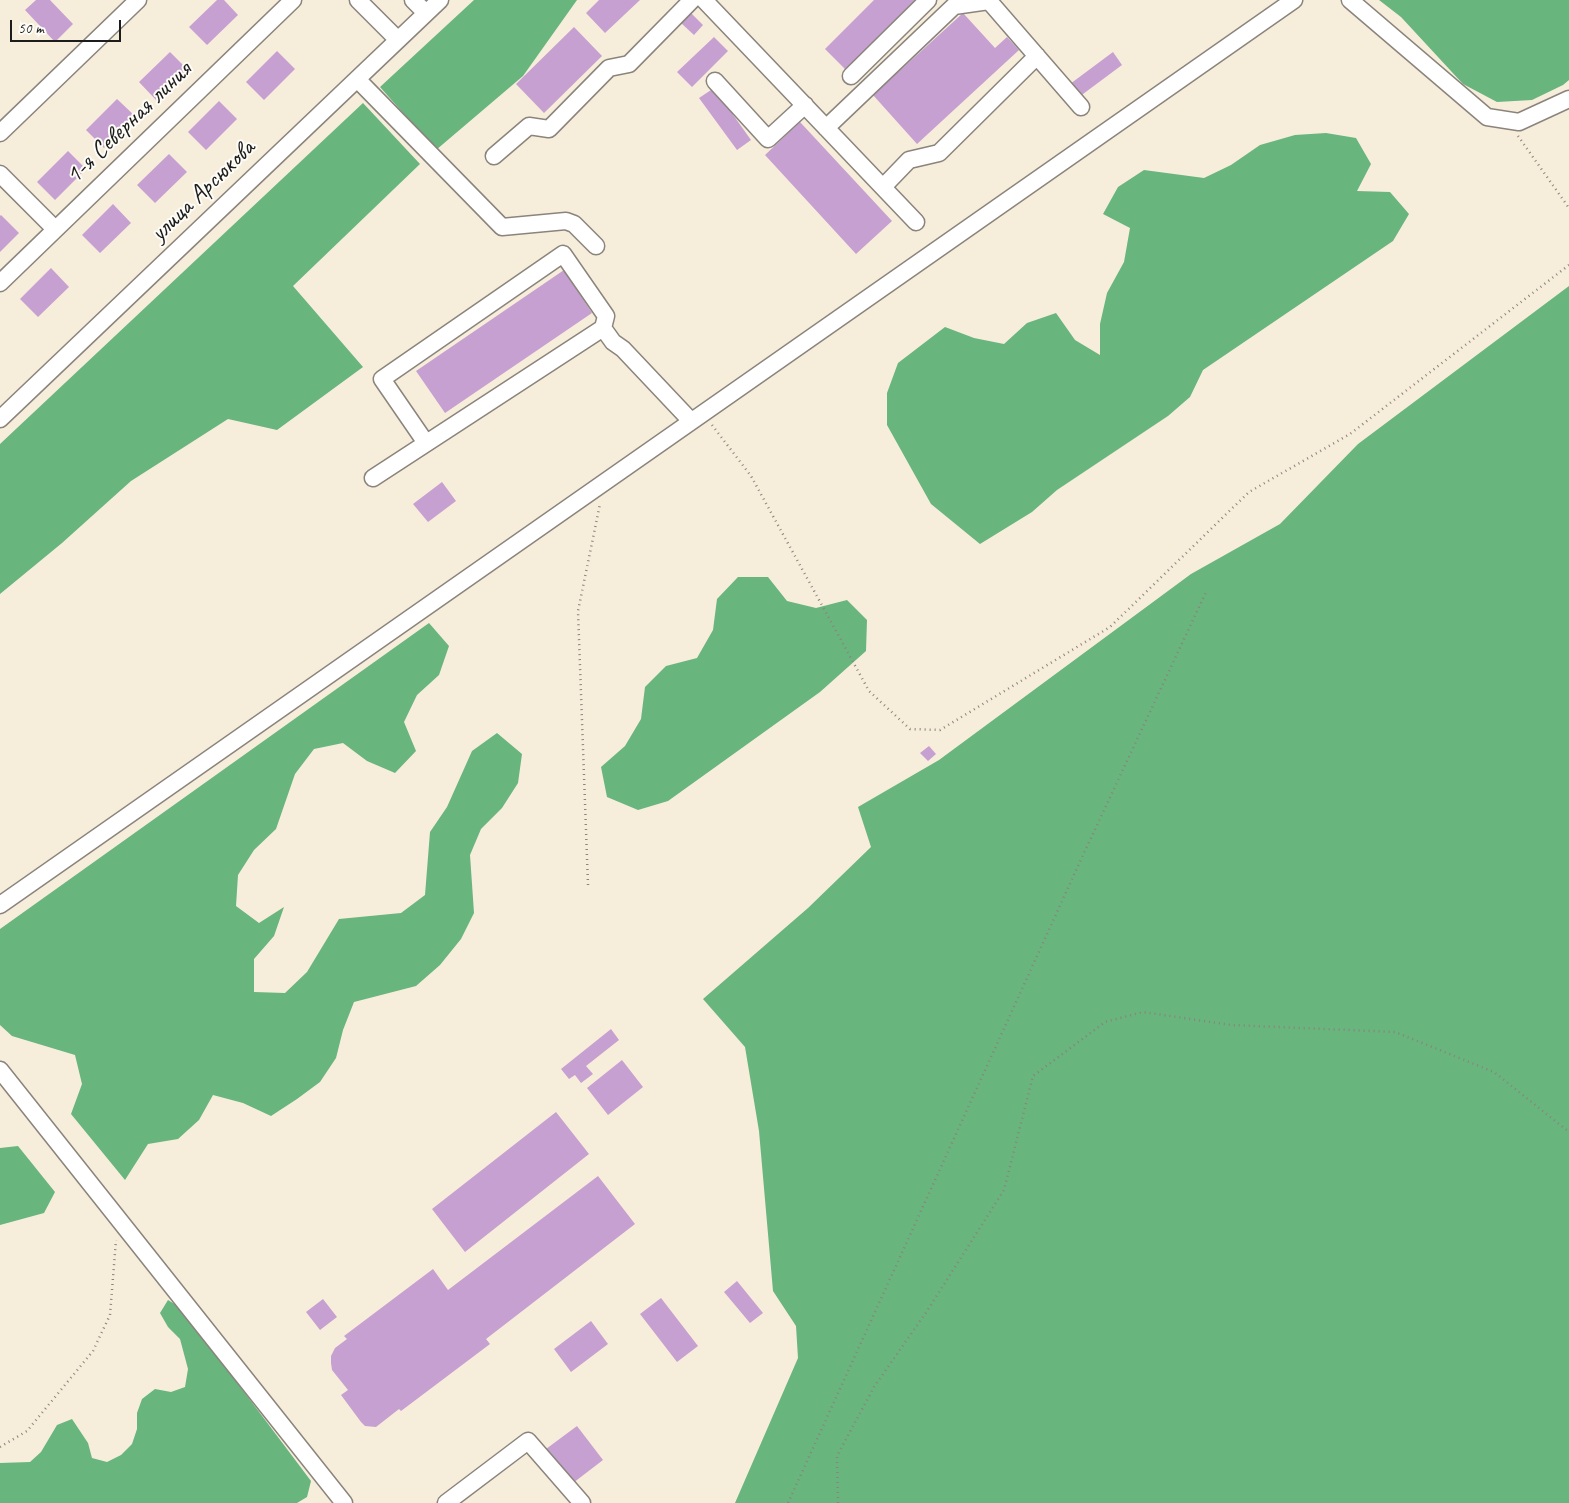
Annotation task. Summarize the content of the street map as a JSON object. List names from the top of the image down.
{
  "streets": {
    "street": ["1-я Северная линия", "улица Арсюкова"]
  },
  "scale_bar": "50 m"
}
